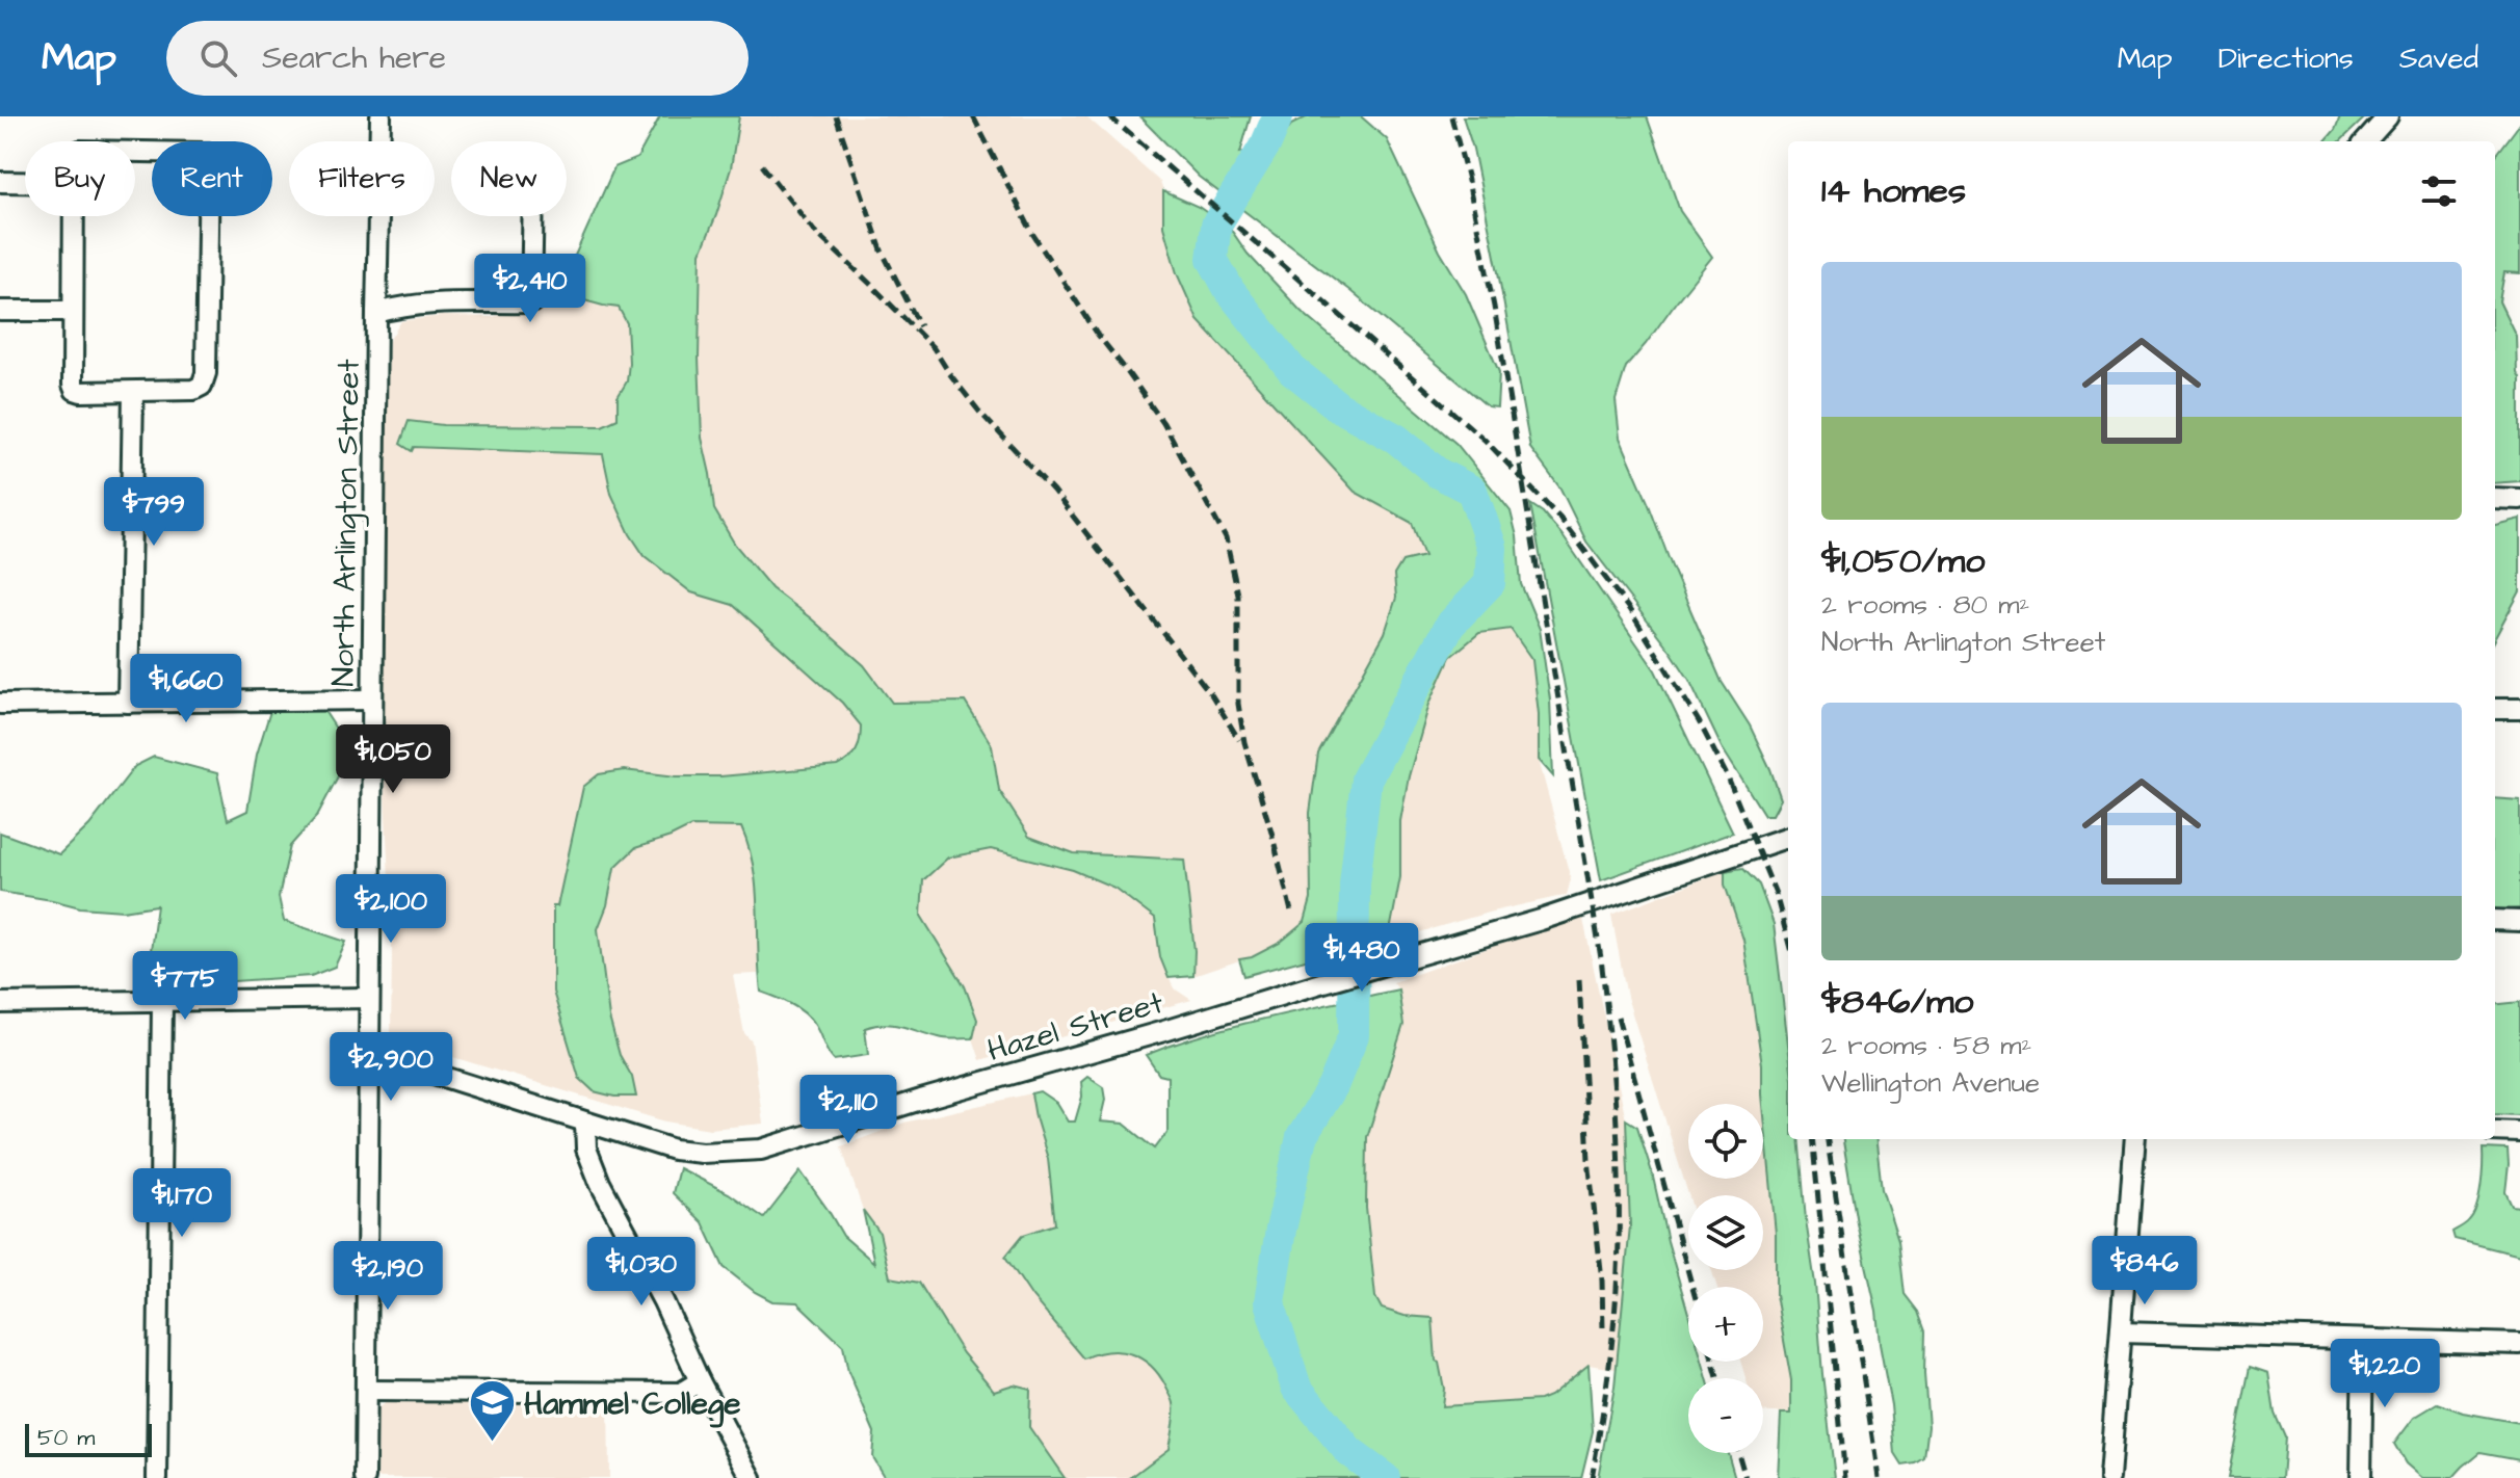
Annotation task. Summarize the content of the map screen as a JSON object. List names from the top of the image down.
{
  "streets": {
    "street": ["North Arlington Street", "Hazel Street"]
  },
  "crossings": [
    ["North Arlington Street", "Hazel Street"]
  ],
  "places": {
    "school or university": ["Hammel College"]
  },
  "scale_bar": "50 m",
  "page": {
    "header": "Map",
    "search": "Search here",
    "nav": ["Map", "Directions", "Saved"],
    "chip": [
      "Buy",
      "Rent",
      "Filters",
      "New"
    ],
    "heading": "14 homes",
    "list": [
      {
        "name": "$1,050/mo",
        "note": "2 rooms · 80 m² · North Arlington Street"
      },
      {
        "name": "$846/mo",
        "note": "2 rooms · 58 m² · Wellington Avenue"
      }
    ],
    "price": [
      "$2,410",
      "$799",
      "$1,660",
      "$1,050",
      "$2,100",
      "$1,480",
      "$775",
      "$2,900",
      "$2,110",
      "$1,170",
      "$846",
      "$1,030",
      "$2,190",
      "$1,220"
    ],
    "map_buttons": ["+", "−"],
    "scale": "50 m"
  }
}
